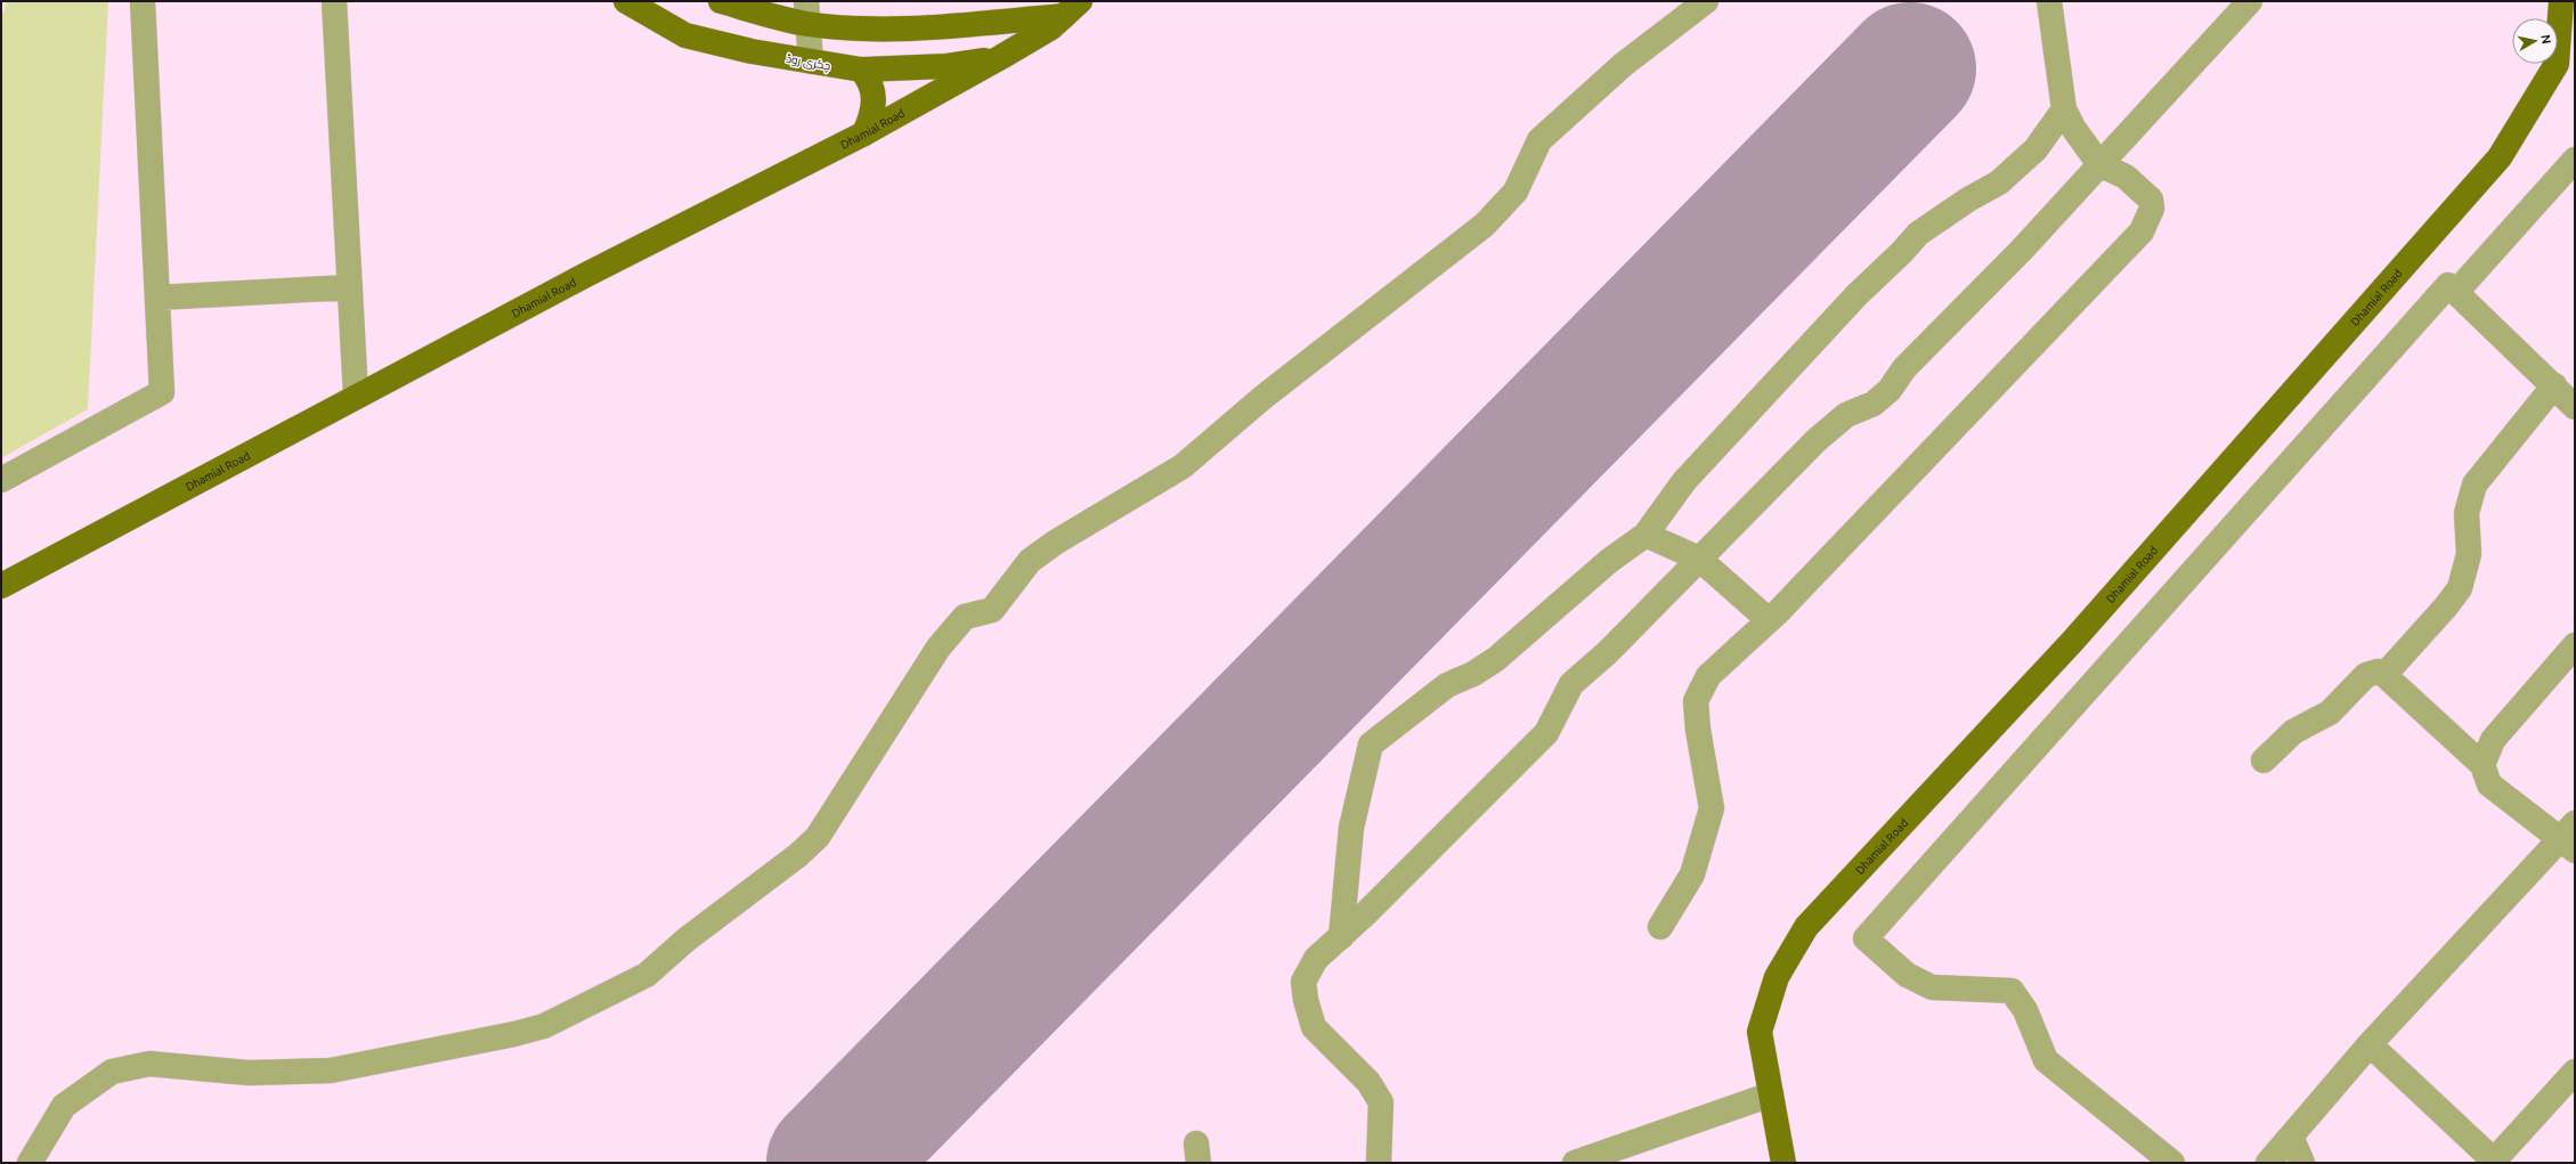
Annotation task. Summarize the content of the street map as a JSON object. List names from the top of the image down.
{
  "streets": {
    "main road": ["چکری روڈ", "Dhamial Road"]
  },
  "crossings": [
    ["چکری روڈ", "Dhamial Road"]
  ],
  "north": "right"
}
